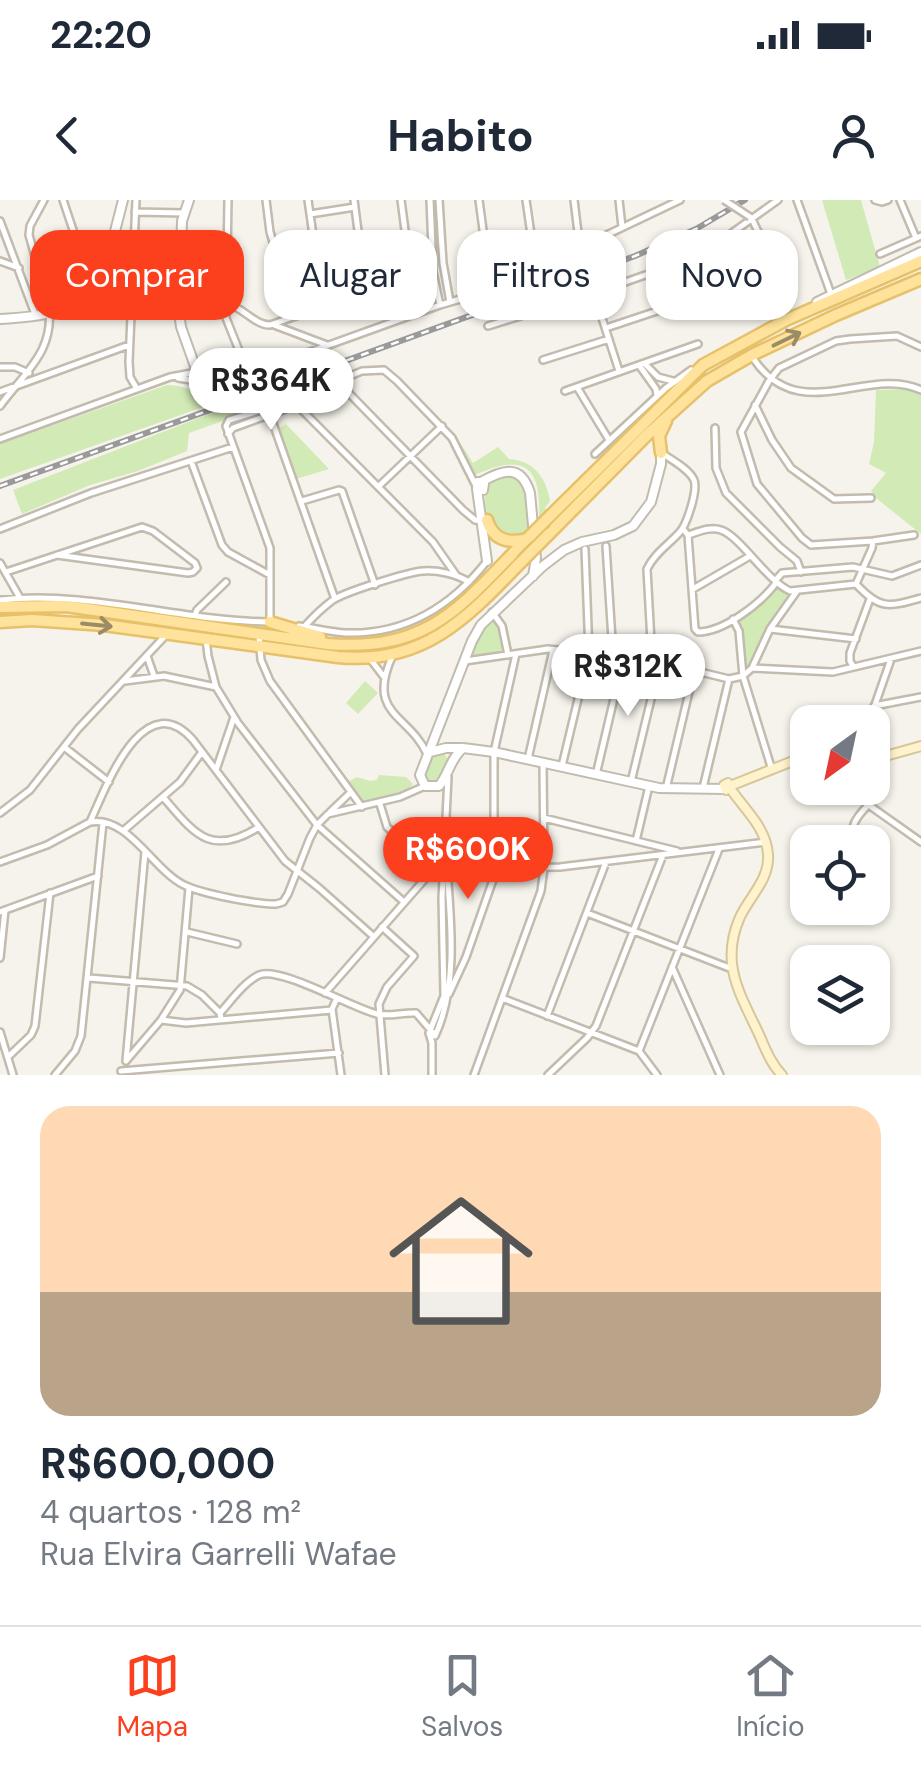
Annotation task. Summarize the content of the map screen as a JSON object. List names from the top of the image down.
{
  "north": "bottom left",
  "page": {
    "status": "22:20",
    "header": "Habito",
    "chip": [
      "Comprar",
      "Alugar",
      "Filtros",
      "Novo"
    ],
    "price": ["R$364K", "R$312K", "R$600K"],
    "list": [
      {
        "name": "R$600,000",
        "note": "4 quartos · 128 m² · Rua Elvira Garrelli Wafae"
      }
    ],
    "tabs": ["Mapa", "Salvos", "Início"]
  }
}
